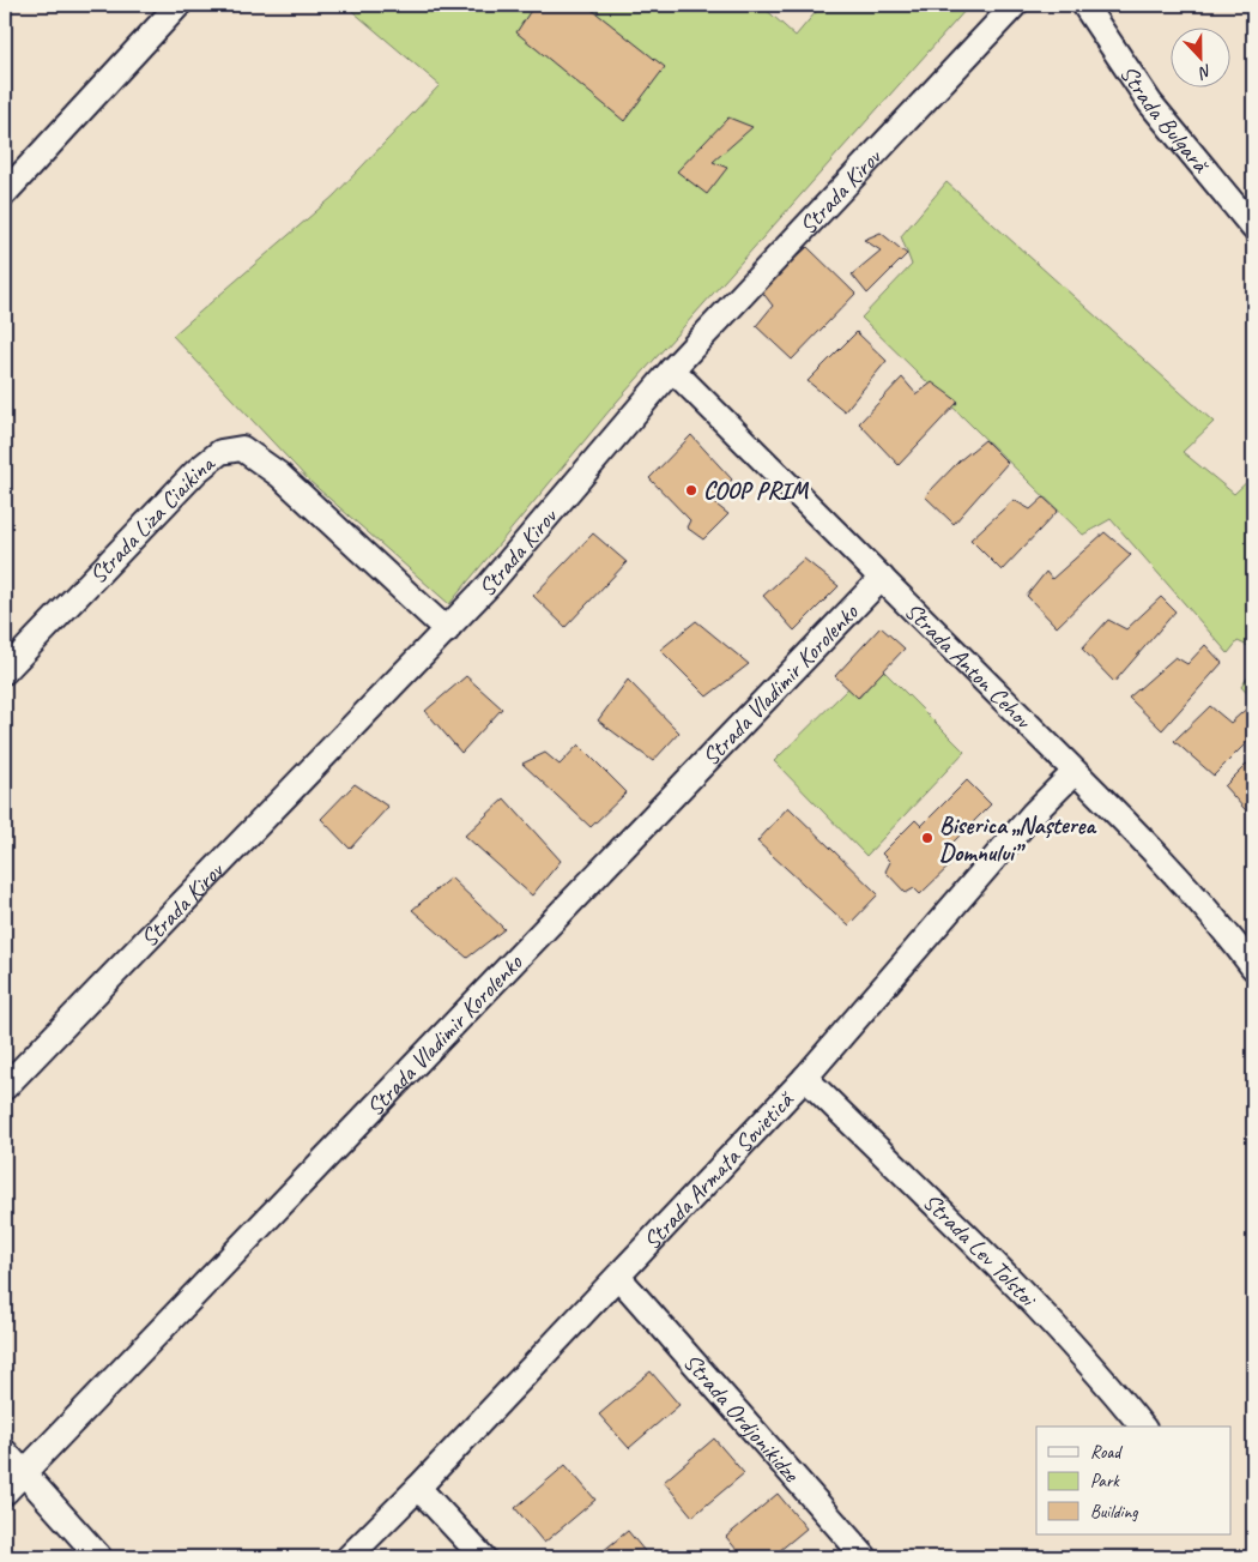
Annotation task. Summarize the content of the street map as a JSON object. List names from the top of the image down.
{
  "streets": {
    "street": [
      "Strada Bulgară",
      "Strada Kirov",
      "Strada Liza Ciaikina",
      "Strada Anton Cehov",
      "Strada Vladimir Korolenko",
      "Strada Armata Sovietică",
      "Strada Lev Tolstoi",
      "Strada Ordjonikidze"
    ]
  },
  "crossings": [
    ["Strada Kirov", "Strada Liza Ciaikina"],
    ["Strada Kirov", "Strada Anton Cehov"],
    ["Strada Anton Cehov", "Strada Vladimir Korolenko"],
    ["Strada Anton Cehov", "Strada Armata Sovietică"],
    ["Strada Armata Sovietică", "Strada Lev Tolstoi"],
    ["Strada Armata Sovietică", "Strada Ordjonikidze"]
  ],
  "places": ["COOP PRIM", "Biserica „Nașterea Domnului”"],
  "legend": ["Road", "Park", "Building"],
  "north": "bottom"
}
